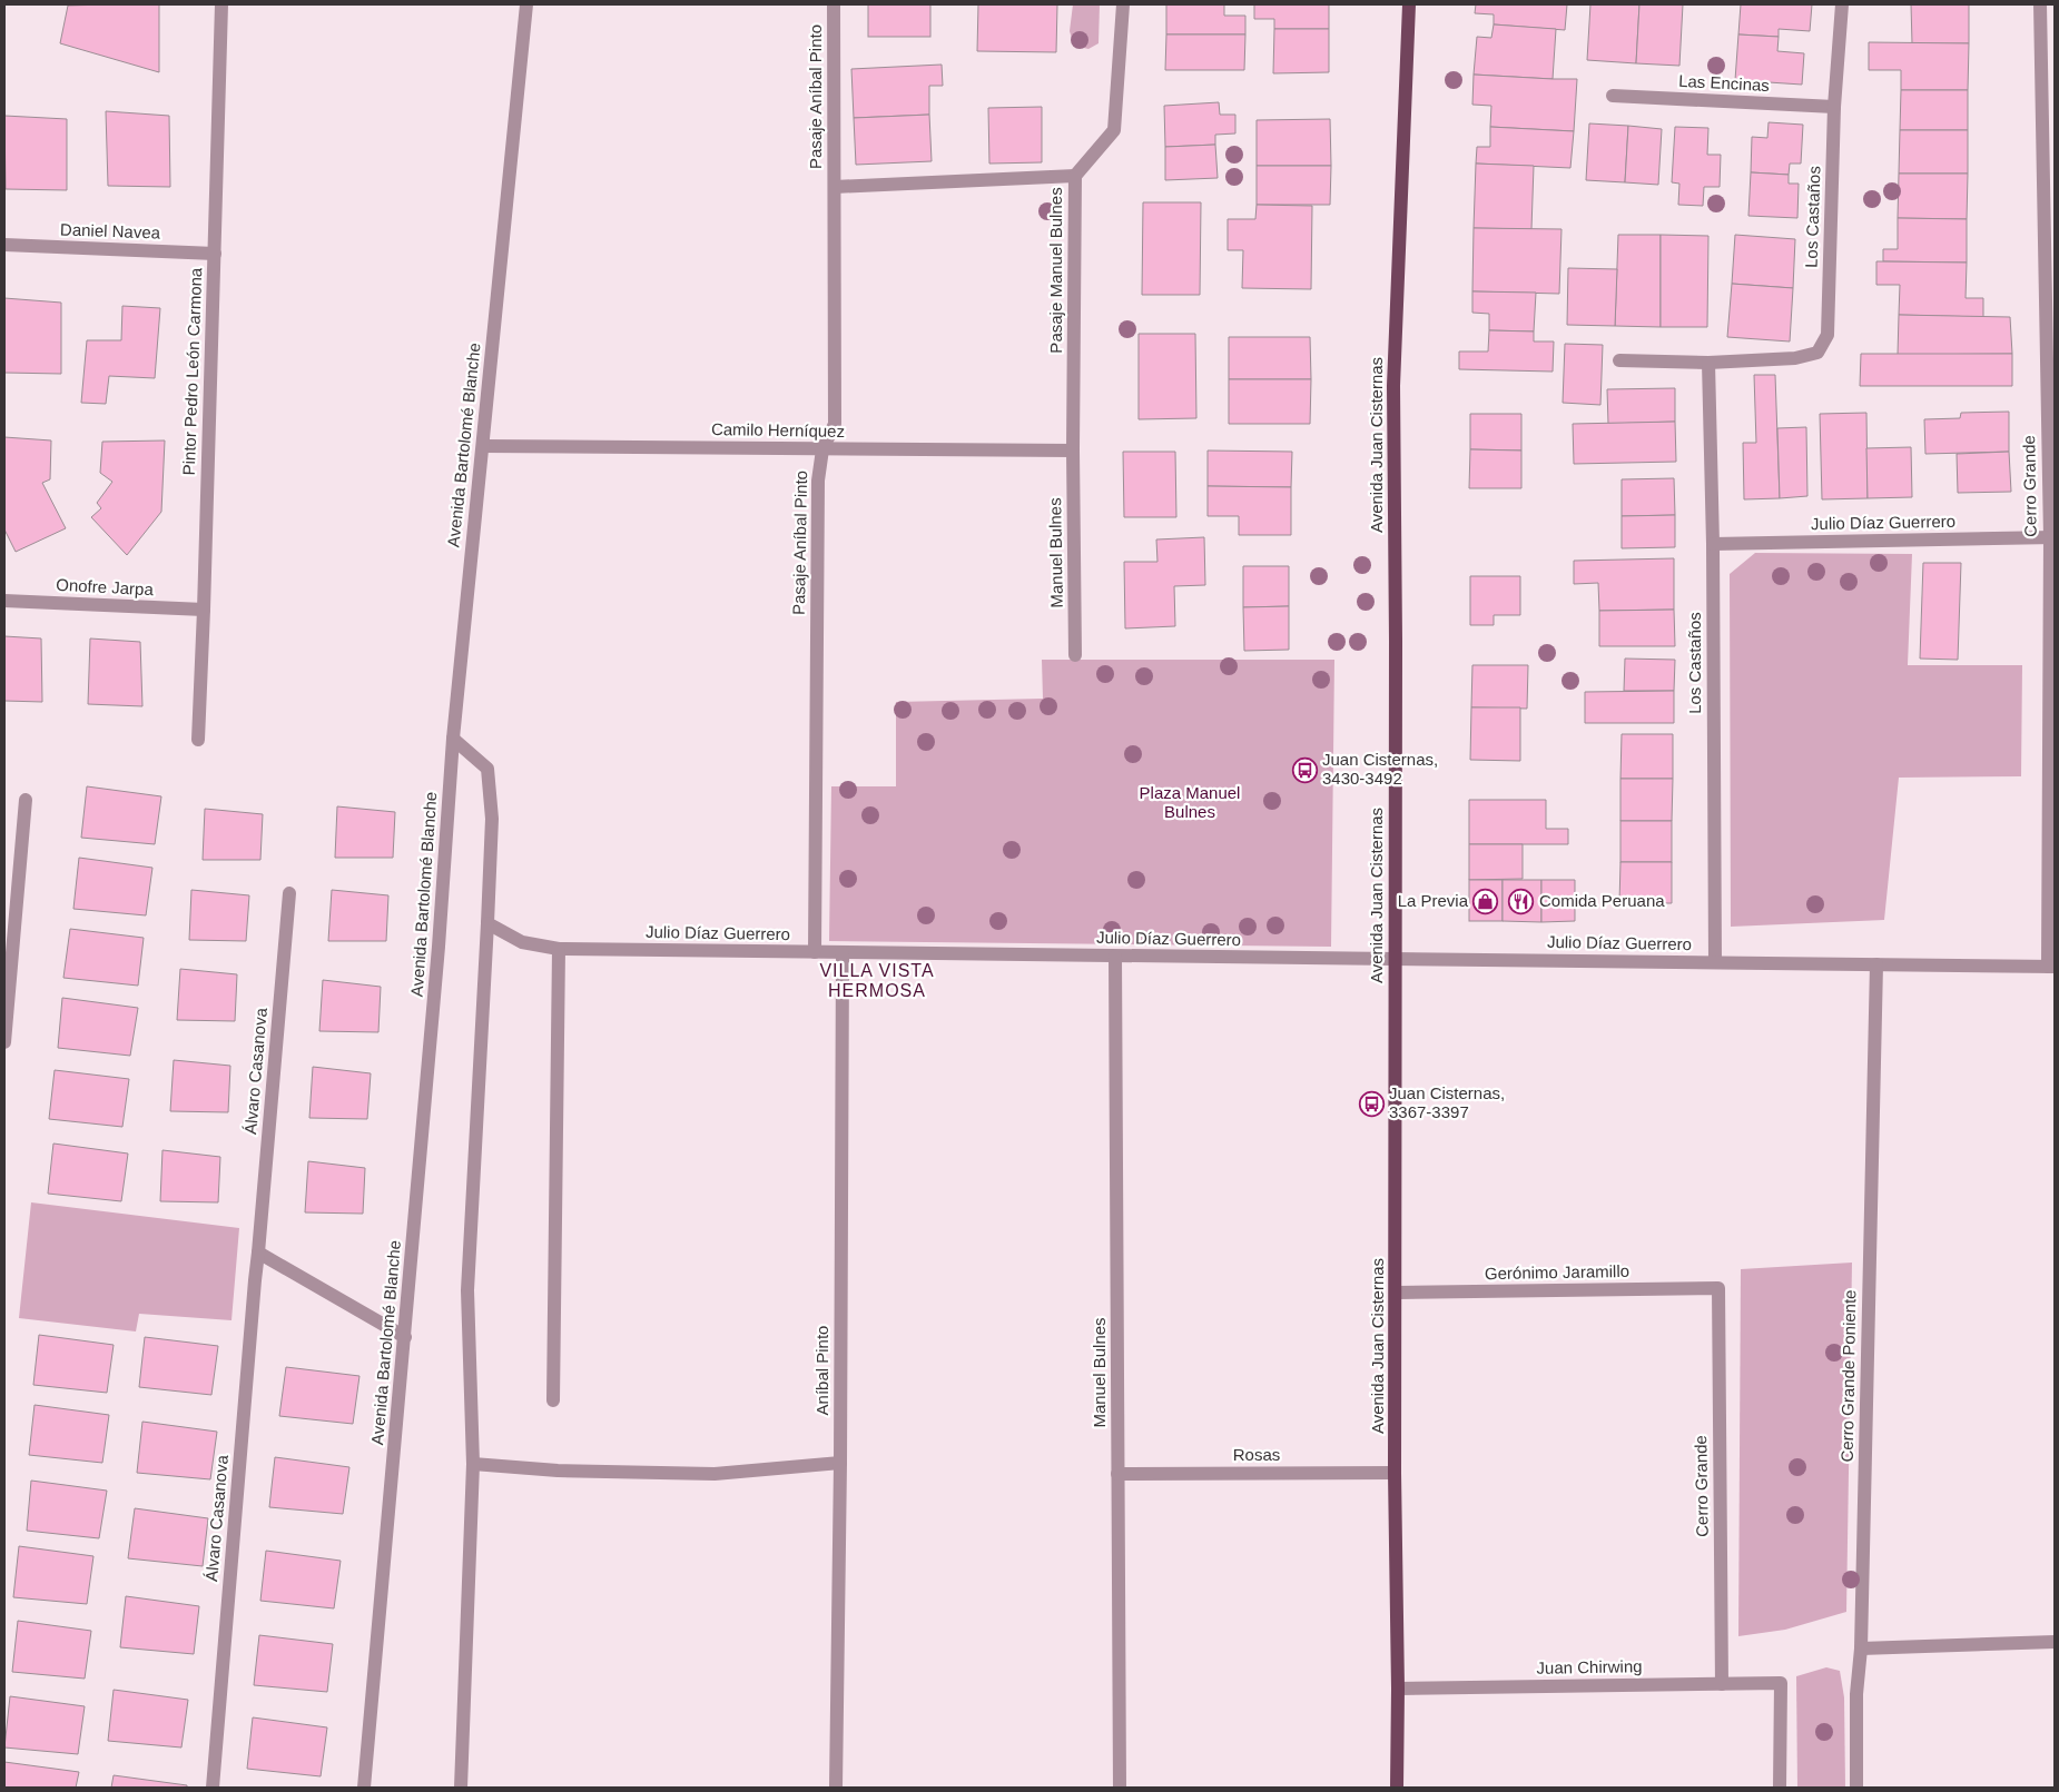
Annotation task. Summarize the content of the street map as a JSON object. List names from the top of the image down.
{
  "streets": {
    "main road": ["Avenida Juan Cisternas"],
    "street": [
      "Las Encinas",
      "Pasaje Aníbal Pinto",
      "Los Castaños",
      "Daniel Navea",
      "Pasaje Manuel Bulnes",
      "Pintor Pedro León Carmona",
      "Camilo Herníquez",
      "Avenida Bartolomé Blanche",
      "Cerro Grande",
      "Julio Díaz Guerrero",
      "Manuel Bulnes",
      "Onofre Jarpa",
      "Álvaro Casanova",
      "Gerónimo Jaramillo",
      "Aníbal Pinto",
      "Cerro Grande Poniente",
      "Rosas",
      "Juan Chirwing"
    ]
  },
  "crossings": [
    ["Las Encinas", "Los Castaños"],
    ["Pasaje Aníbal Pinto", "Camilo Herníquez"],
    ["Pasaje Aníbal Pinto", "Julio Díaz Guerrero"],
    ["Los Castaños", "Julio Díaz Guerrero"],
    ["Daniel Navea", "Pintor Pedro León Carmona"],
    ["Pasaje Manuel Bulnes", "Camilo Herníquez"],
    ["Pasaje Manuel Bulnes", "Manuel Bulnes"],
    ["Pintor Pedro León Carmona", "Onofre Jarpa"],
    ["Camilo Herníquez", "Avenida Bartolomé Blanche"],
    ["Camilo Herníquez", "Manuel Bulnes"],
    ["Avenida Juan Cisternas", "Julio Díaz Guerrero"],
    ["Avenida Juan Cisternas", "Gerónimo Jaramillo"],
    ["Avenida Juan Cisternas", "Rosas"],
    ["Avenida Juan Cisternas", "Juan Chirwing"],
    ["Cerro Grande", "Julio Díaz Guerrero"],
    ["Cerro Grande", "Gerónimo Jaramillo"],
    ["Cerro Grande", "Juan Chirwing"],
    ["Julio Díaz Guerrero", "Manuel Bulnes"],
    ["Julio Díaz Guerrero", "Aníbal Pinto"],
    ["Julio Díaz Guerrero", "Cerro Grande Poniente"],
    ["Manuel Bulnes", "Rosas"]
  ],
  "districts": ["VILLA VISTA HERMOSA"],
  "parks": ["Plaza Manuel Bulnes"],
  "places": {
    "bus stop": ["Juan Cisternas, 3430-3492", "Juan Cisternas, 3367-3397"],
    "shop": ["La Previa"],
    "restaurant": ["Comida Peruana"]
  }
}
